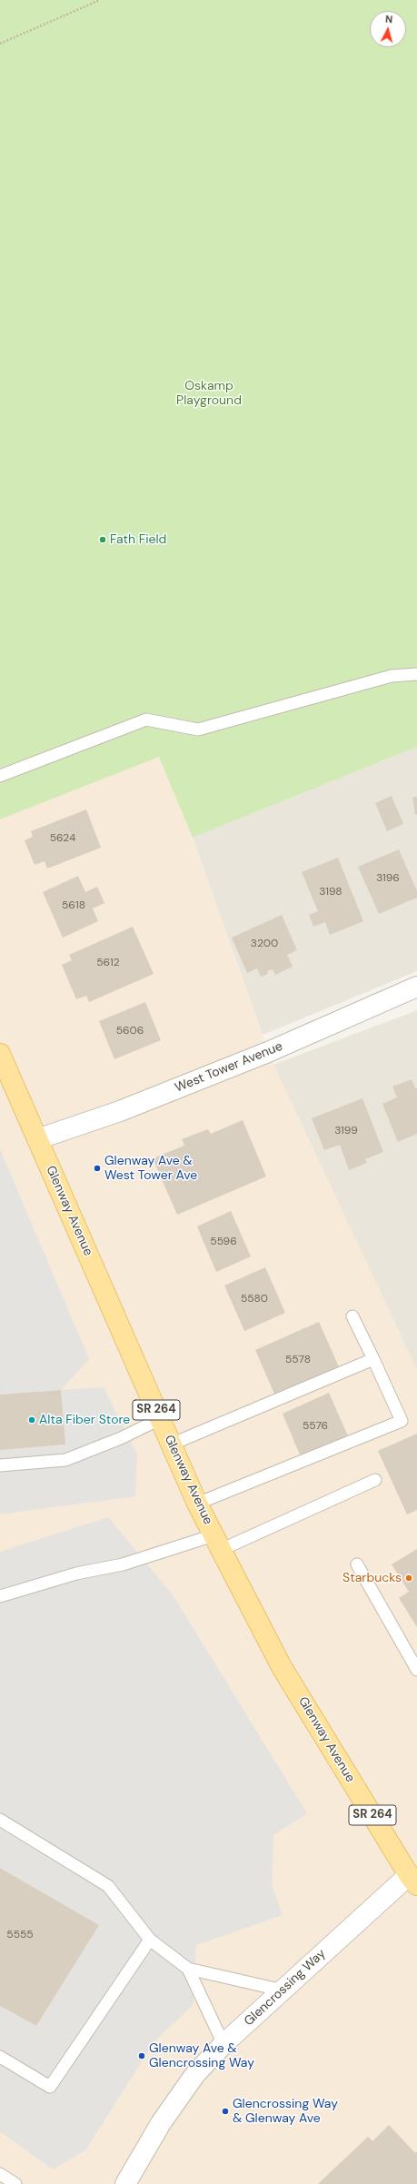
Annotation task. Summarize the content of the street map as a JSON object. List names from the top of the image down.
{
  "streets": {
    "main road": ["Glenway Avenue", "SR 264"],
    "street": ["West Tower Avenue", "Glencrossing Way"]
  },
  "crossings": [
    ["West Tower Avenue", "Glenway Avenue"],
    ["Glenway Avenue", "Glencrossing Way"]
  ],
  "parks": ["Oskamp Playground"],
  "places": [
    "Fath Field",
    "Glenway Ave & West Tower Ave",
    "Alta Fiber Store",
    "Starbucks",
    "Glenway Ave & Glencrossing Way",
    "Glencrossing Way & Glenway Ave"
  ],
  "house_numbers": [
    "5624",
    "3196",
    "3198",
    "5618",
    "3200",
    "5612",
    "5606",
    "3199",
    "5596",
    "5580",
    "5578",
    "5576",
    "5555"
  ],
  "north": "top"
}
